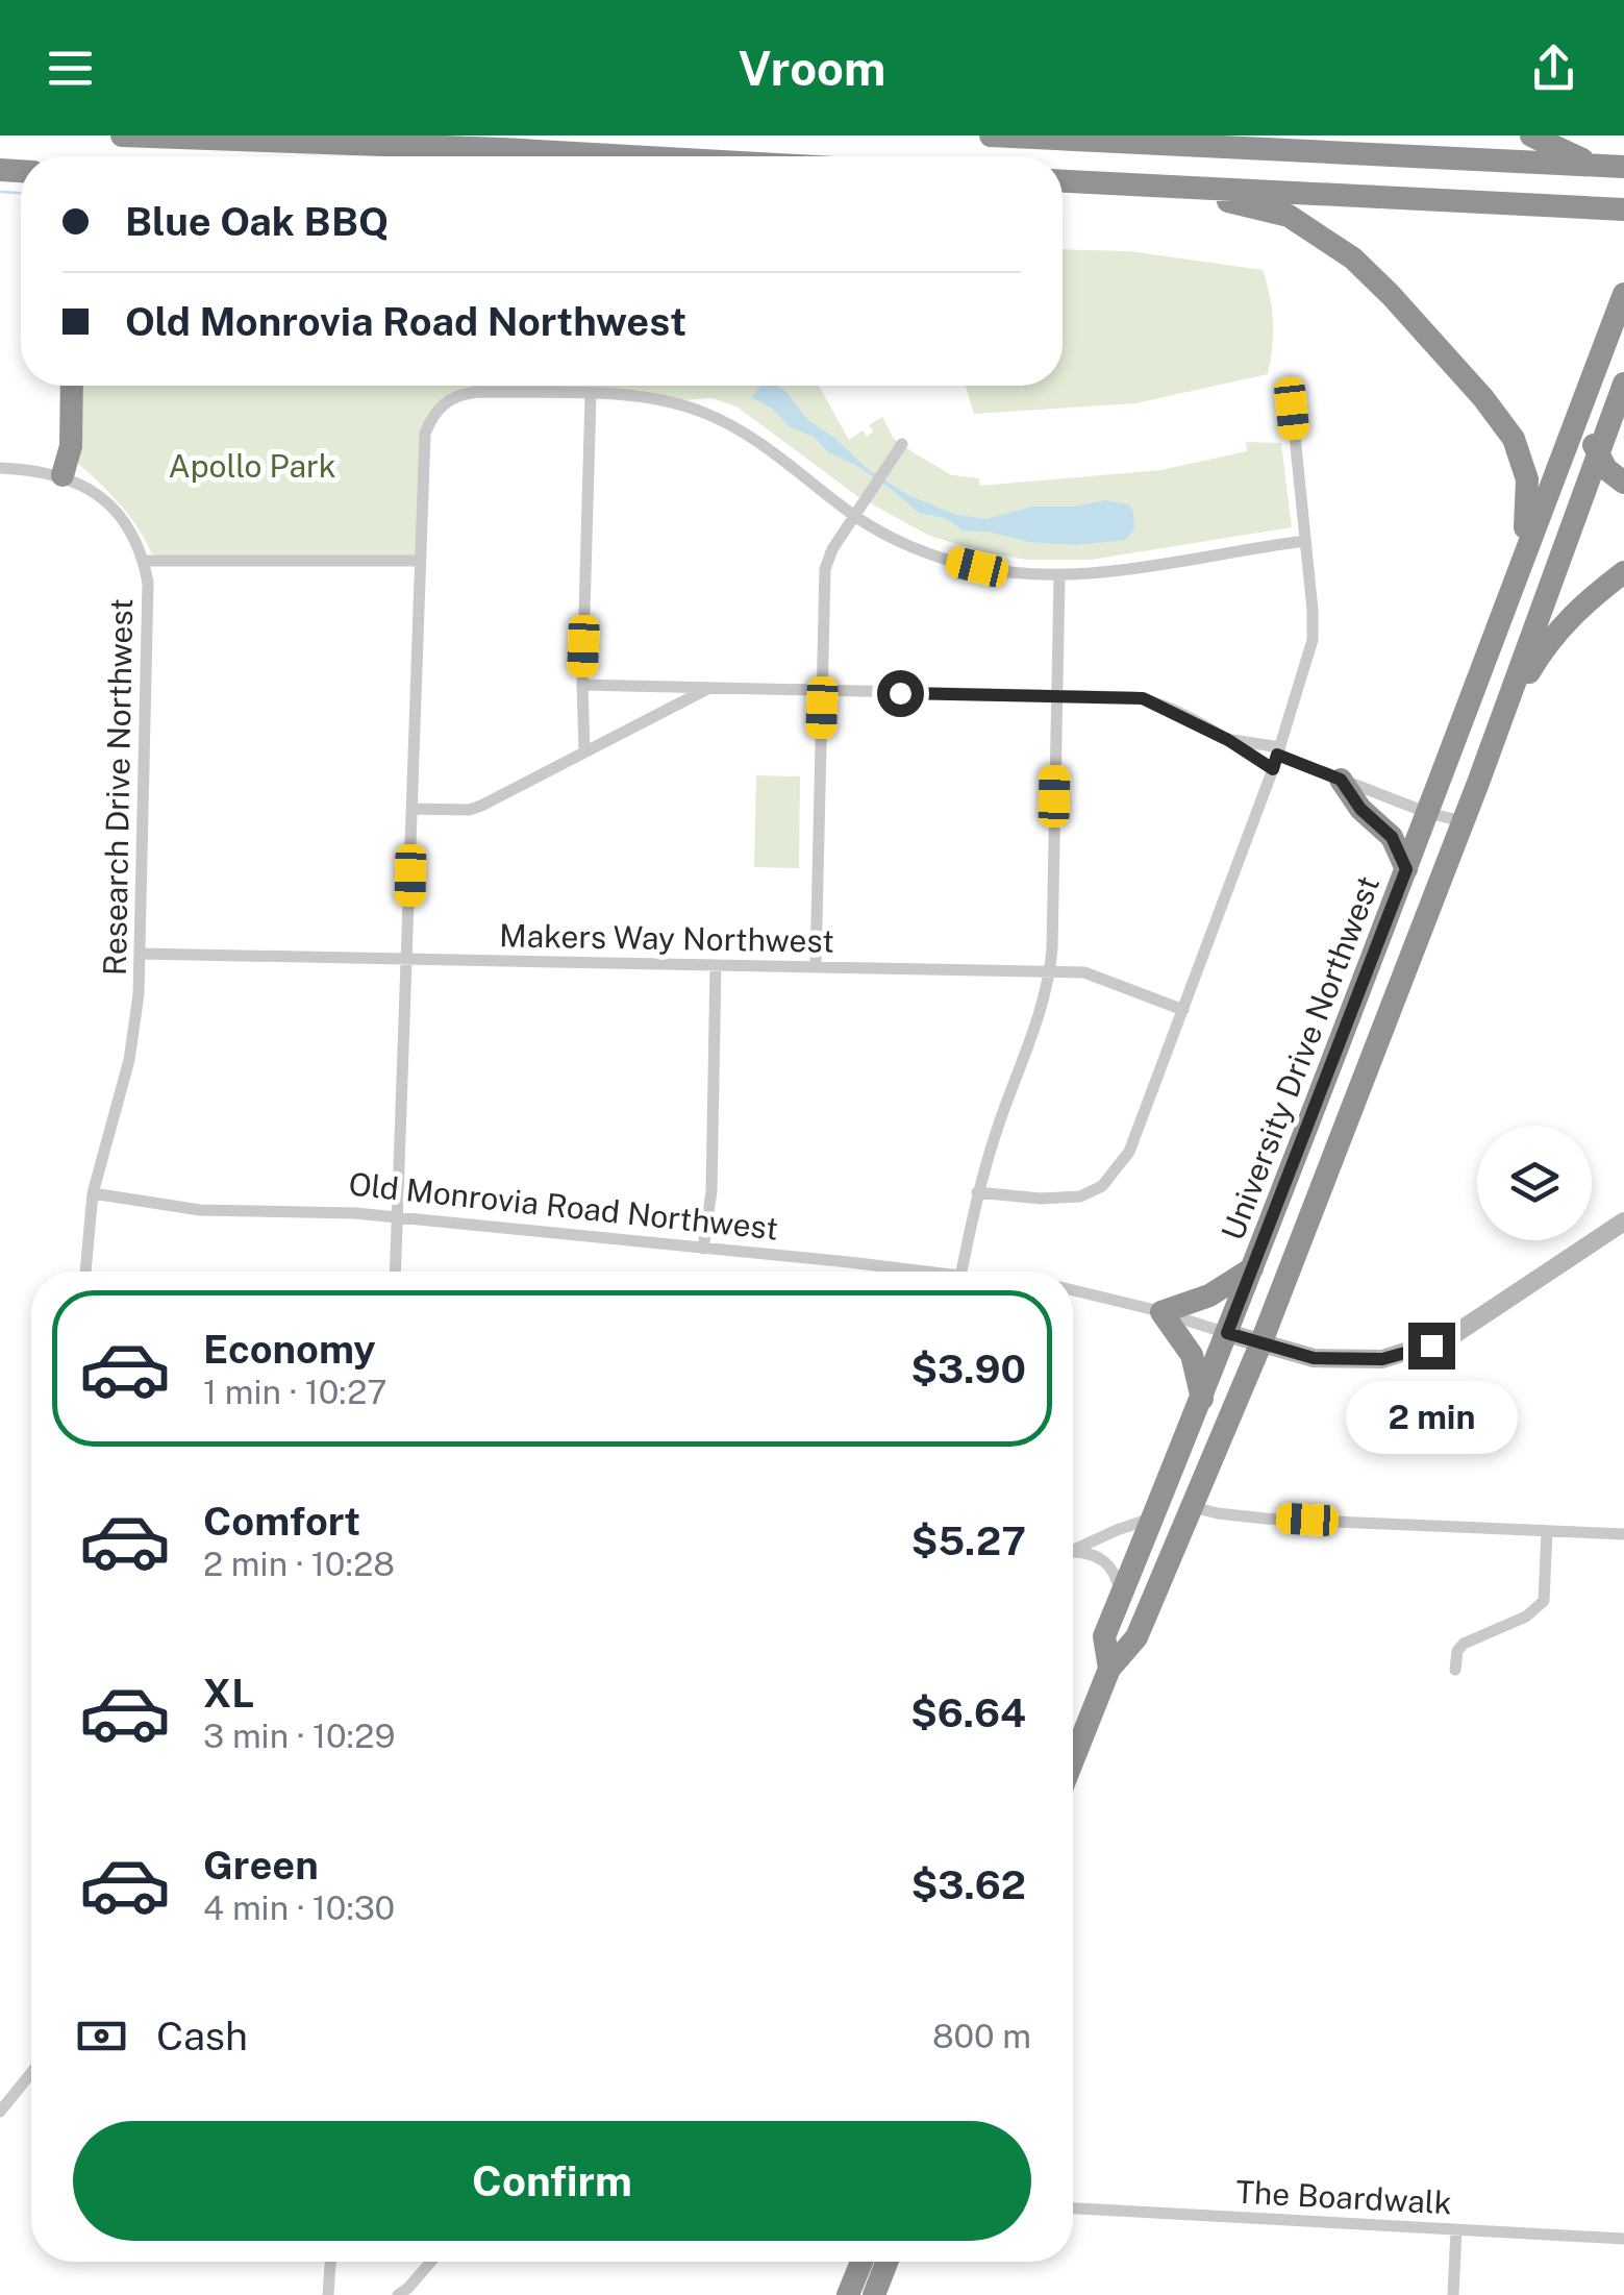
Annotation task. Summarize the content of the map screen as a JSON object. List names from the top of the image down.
{
  "streets": {
    "highway": ["University Drive Northwest"],
    "street": [
      "Research Drive Northwest",
      "Makers Way Northwest",
      "Old Monrovia Road Northwest",
      "The Boardwalk"
    ]
  },
  "crossings": [
    ["Research Drive Northwest", "Makers Way Northwest"],
    ["Research Drive Northwest", "Old Monrovia Road Northwest"]
  ],
  "parks": ["Apollo Park"],
  "page": {
    "header": "Vroom",
    "banner": ["Blue Oak BBQ", "Old Monrovia Road Northwest"],
    "list": [
      {
        "name": "Economy",
        "note": "1 min · 10:27",
        "value": "$3.90"
      },
      {
        "name": "Comfort",
        "note": "2 min · 10:28",
        "value": "$5.27"
      },
      {
        "name": "XL",
        "note": "3 min · 10:29",
        "value": "$6.64"
      },
      {
        "name": "Green",
        "note": "4 min · 10:30",
        "value": "$3.62"
      }
    ],
    "bubble": "2 min",
    "pay": ["Cash", "800 m"],
    "buttons": "Confirm"
  }
}
